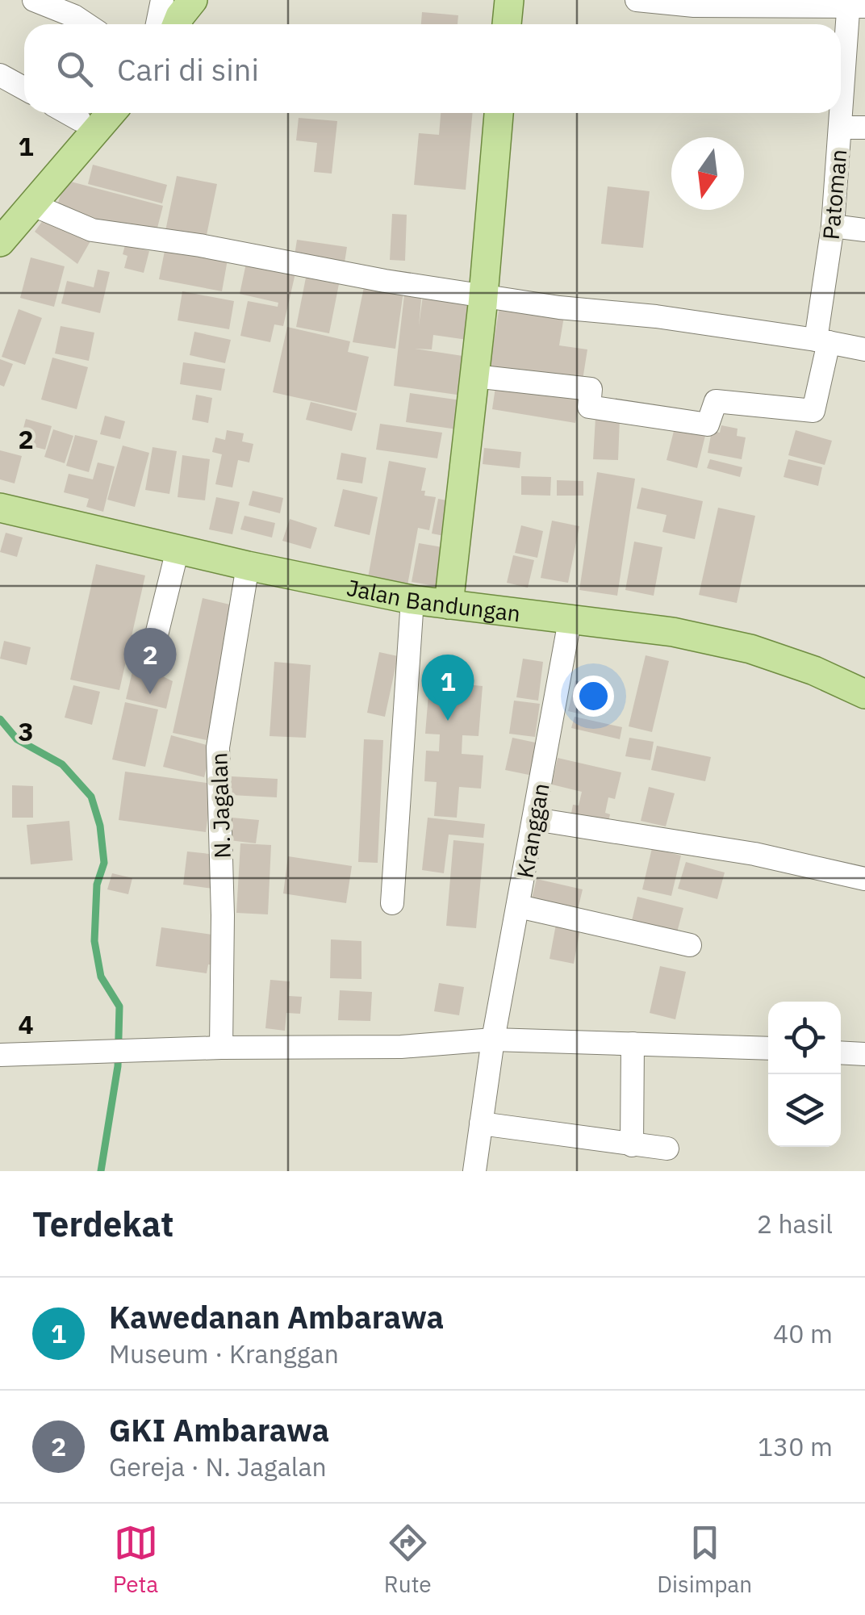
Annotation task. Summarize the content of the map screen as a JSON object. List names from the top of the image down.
{
  "streets": {
    "main road": ["Jalan Bandungan"],
    "street": ["Patoman", "N. Jagalan", "Kranggan"]
  },
  "crossings": [
    ["Jalan Bandungan", "N. Jagalan"],
    ["Jalan Bandungan", "Kranggan"]
  ],
  "north": "bottom",
  "page": {
    "search": "Cari di sini",
    "pins": ["2", "1"],
    "heading": ["Terdekat", "2 hasil"],
    "list": [
      {
        "mark": "1",
        "name": "Kawedanan Ambarawa",
        "note": "Museum · Kranggan",
        "value": "40 m"
      },
      {
        "mark": "2",
        "name": "GKI Ambarawa",
        "note": "Gereja · N. Jagalan",
        "value": "130 m"
      }
    ],
    "nav": ["Peta", "Rute", "Disimpan"]
  },
  "grid": {
    "rows": [
      "1",
      "2",
      "3",
      "4"
    ]
  }
}
